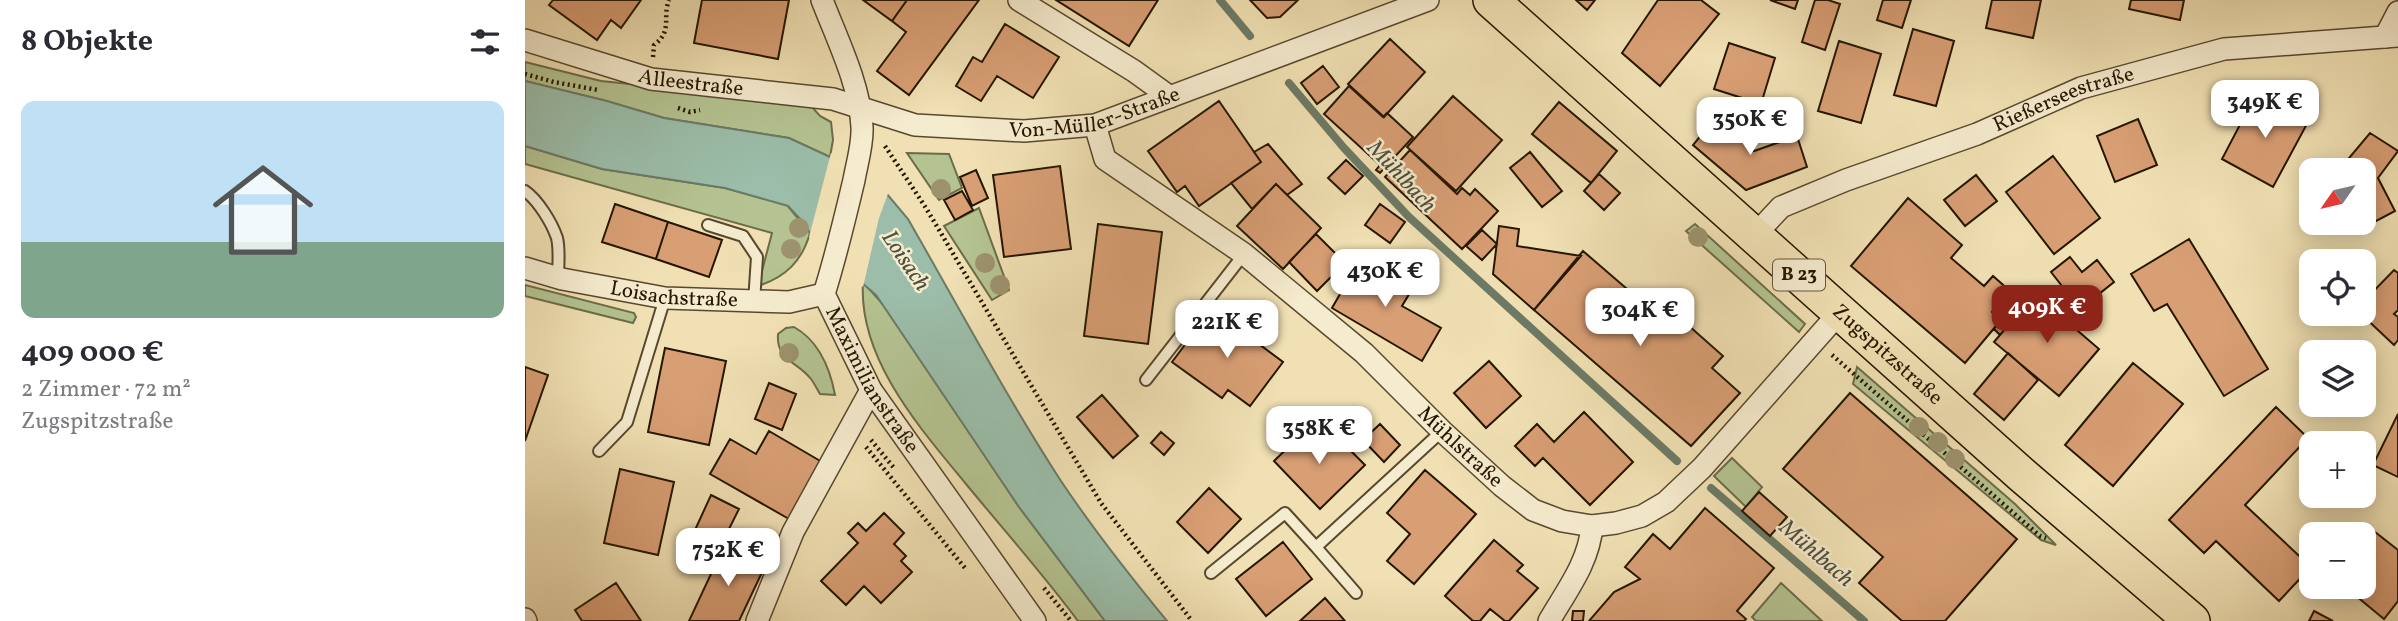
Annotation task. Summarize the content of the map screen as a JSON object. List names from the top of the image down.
{
  "streets": {
    "main road": ["B 23", "Zugspitzstraße"],
    "street": [
      "Alleestraße",
      "Rießerseestraße",
      "Von-Müller-Straße",
      "Loisachstraße",
      "Maximilianstraße",
      "Mühlstraße"
    ]
  },
  "crossings": [
    ["Alleestraße", "Von-Müller-Straße"],
    ["Alleestraße", "Maximilianstraße"],
    ["Rießerseestraße", "Zugspitzstraße"],
    ["Von-Müller-Straße", "Maximilianstraße"],
    ["Von-Müller-Straße", "Mühlstraße"],
    ["Loisachstraße", "Maximilianstraße"],
    ["Zugspitzstraße", "Mühlstraße"]
  ],
  "water": ["Mühlbach", "Loisach"],
  "north": "bottom left",
  "page": {
    "heading": "8 Objekte",
    "price": [
      "349K €",
      "350K €",
      "430K €",
      "409K €",
      "304K €",
      "221K €",
      "358K €",
      "752K €"
    ],
    "list": [
      {
        "name": "409 000 €",
        "note": "2 Zimmer · 72 m² · Zugspitzstraße"
      }
    ],
    "map_buttons": ["+", "−"]
  }
}
